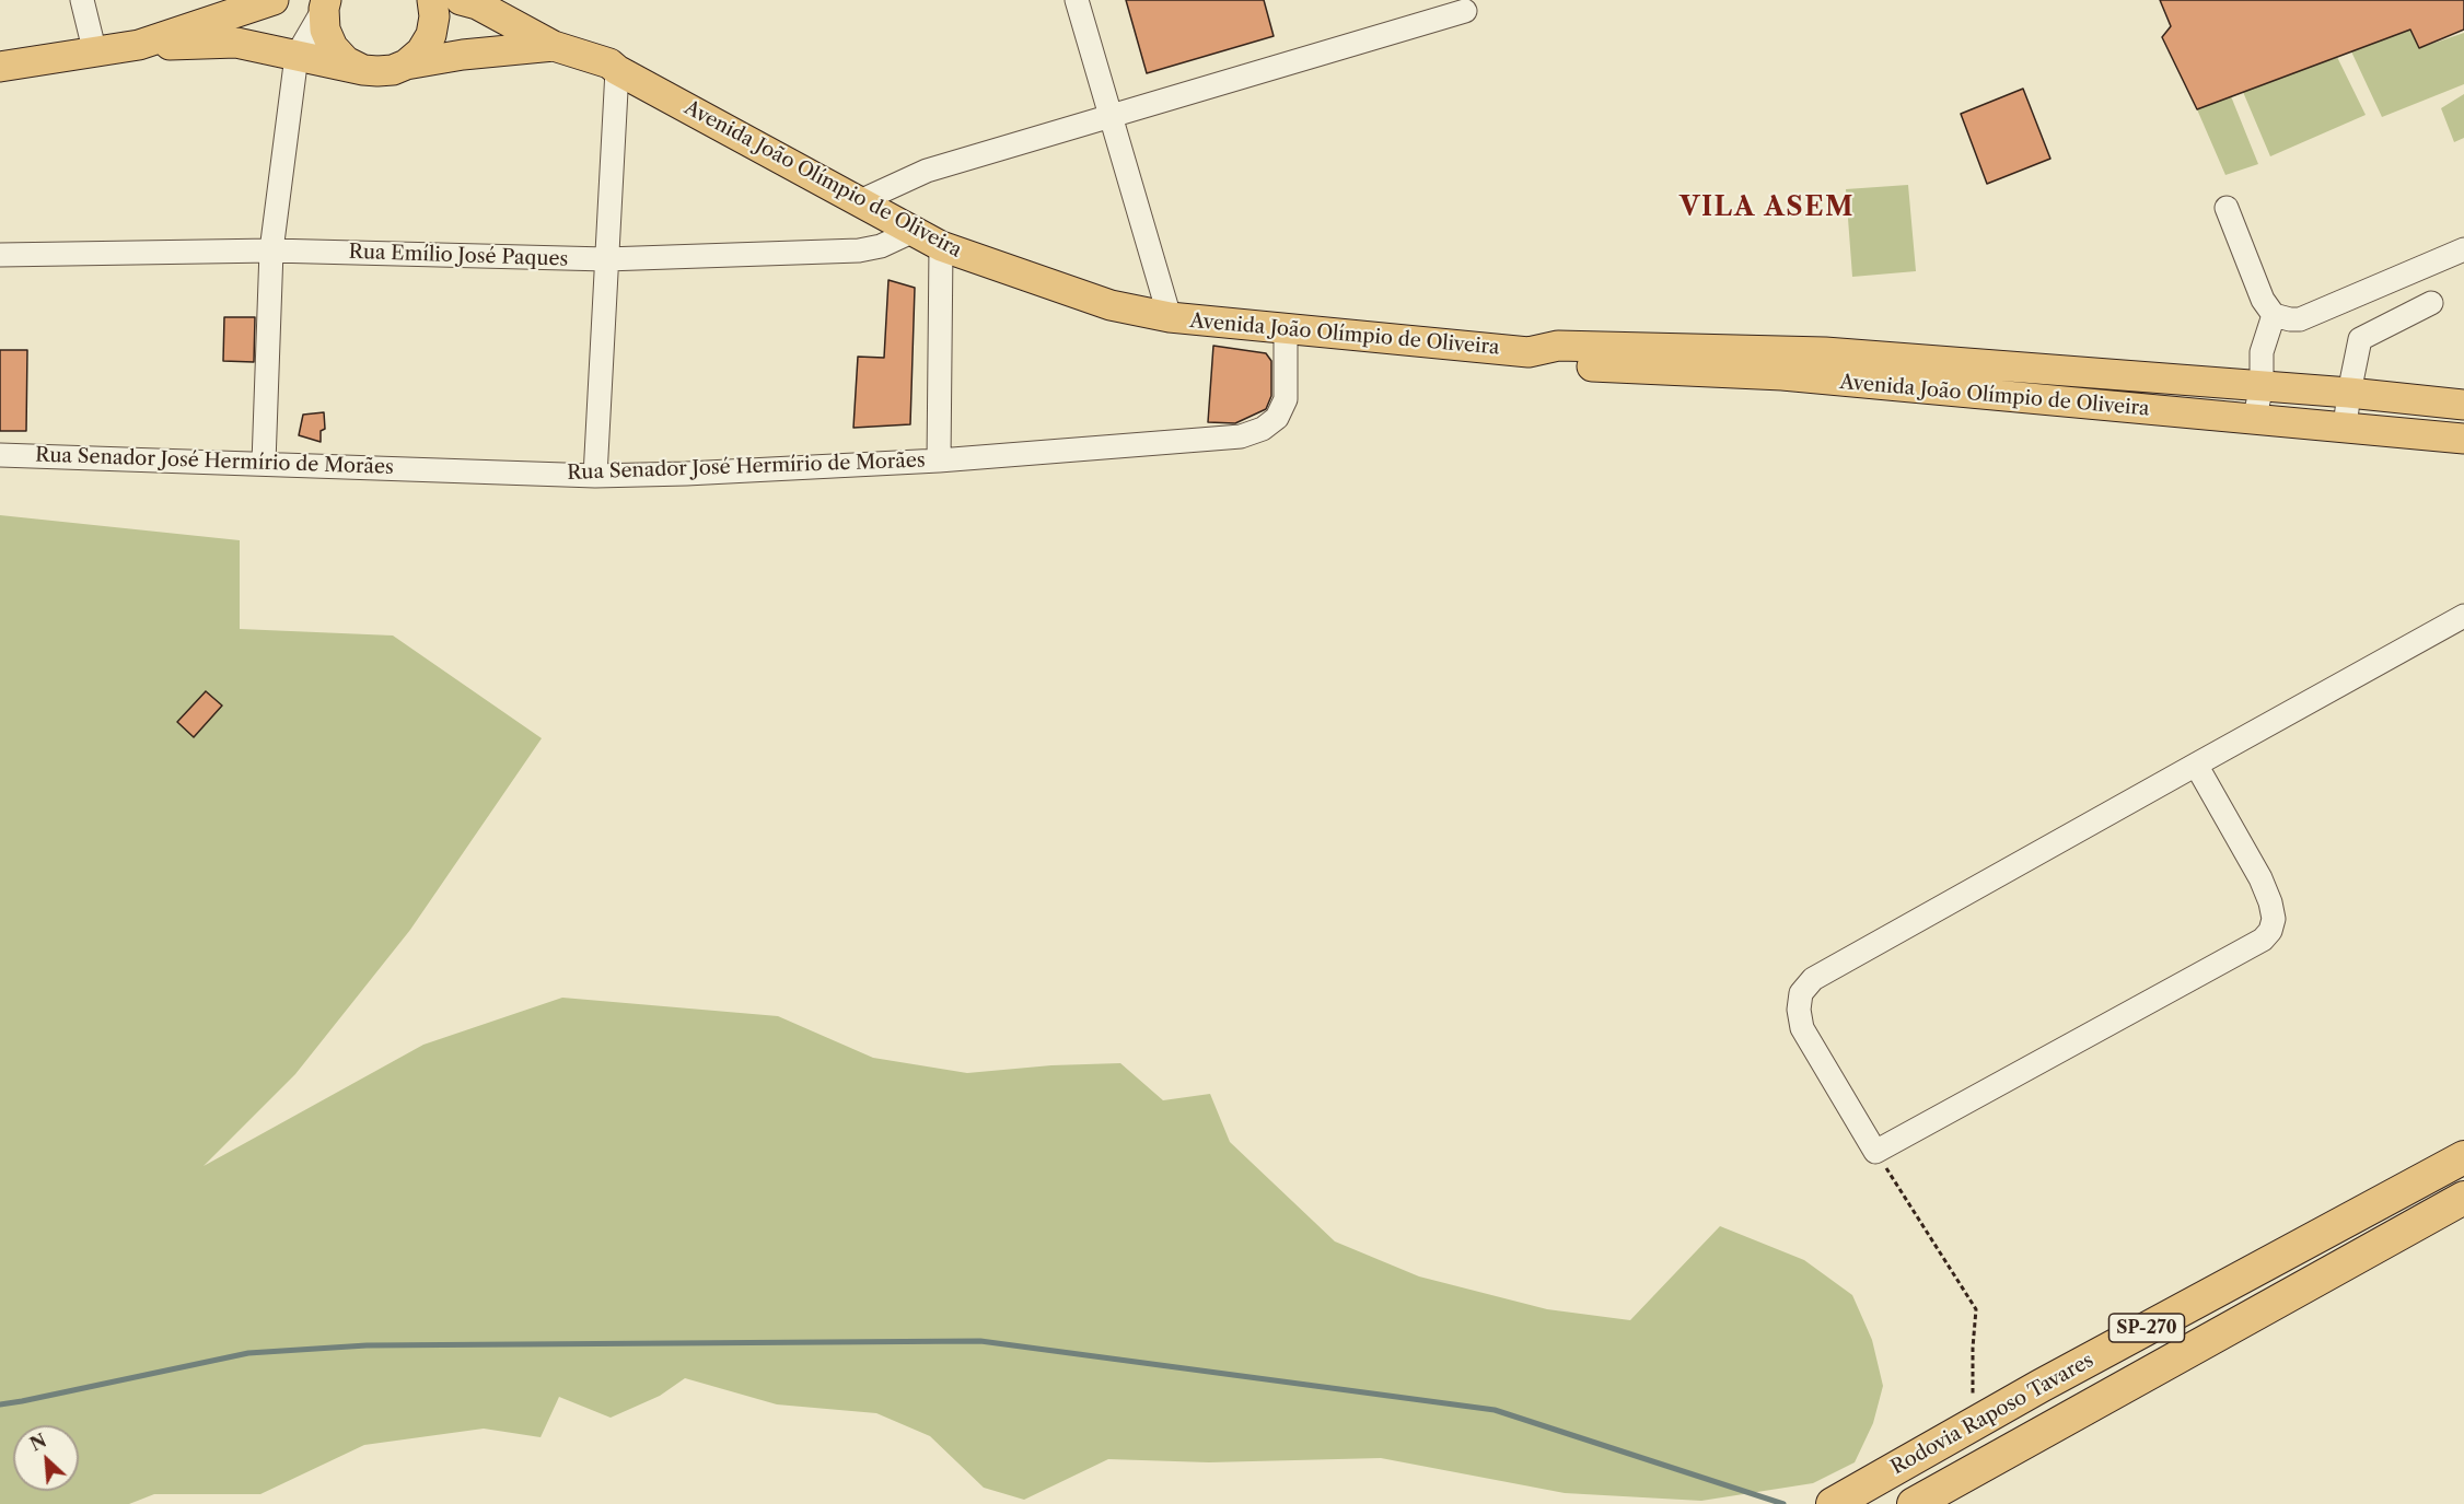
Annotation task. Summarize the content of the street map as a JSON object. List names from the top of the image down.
{
  "streets": {
    "highway": ["SP-270", "Rodovia Raposo Tavares"],
    "main road": ["Avenida João Olímpio de Oliveira"],
    "street": ["Rua Emílio José Paques", "Rua Senador José Hermírio de Morães"]
  },
  "crossings": [
    ["Avenida João Olímpio de Oliveira", "Rua Emílio José Paques"],
    ["Avenida João Olímpio de Oliveira", "Rua Senador José Hermírio de Morães"]
  ],
  "districts": ["VILA ASEM"],
  "north": "top left"
}
